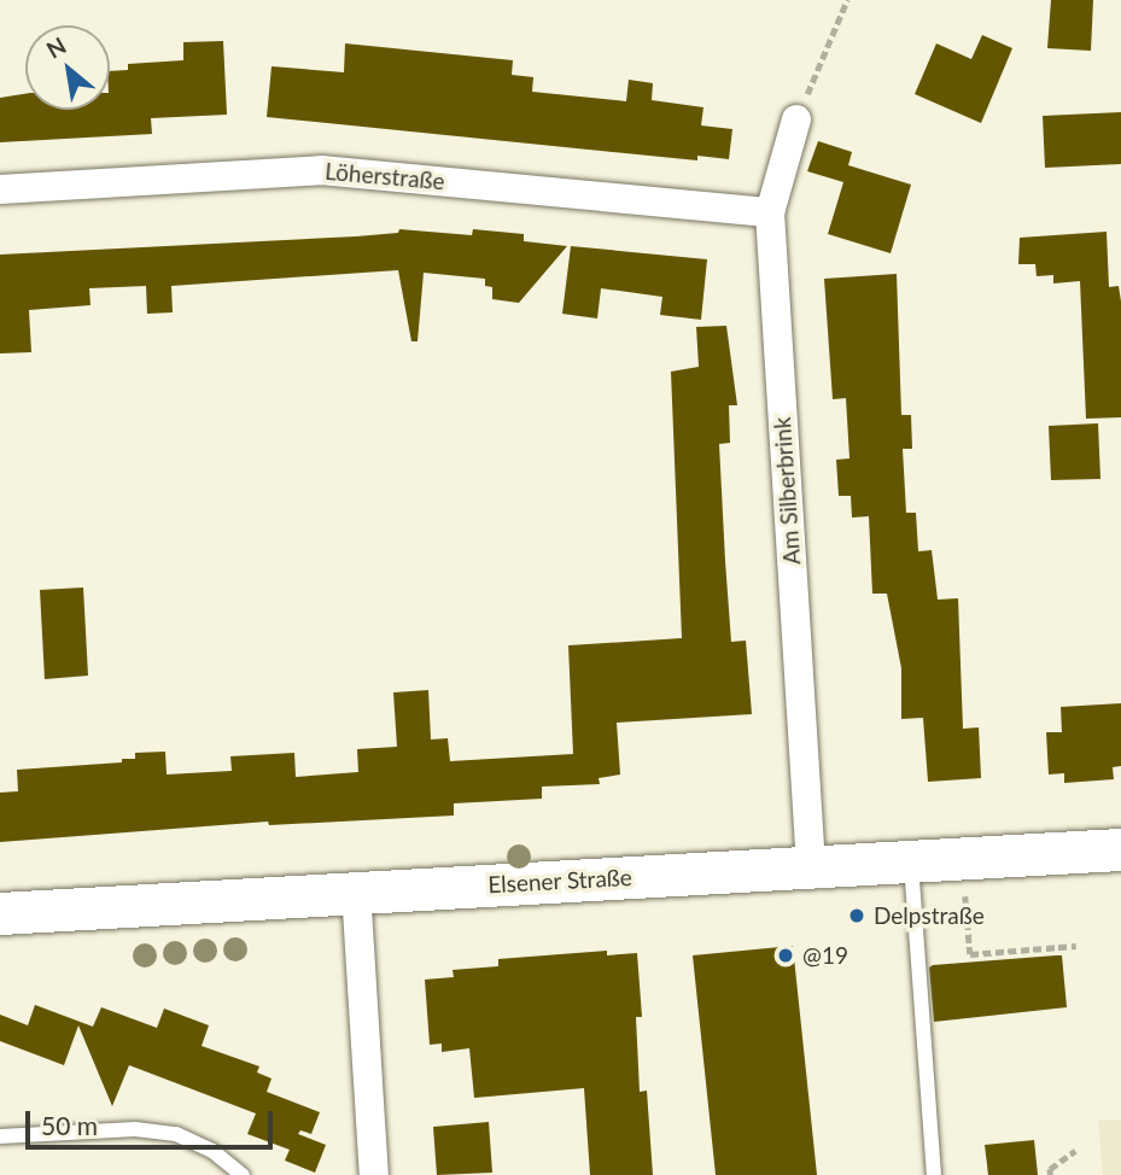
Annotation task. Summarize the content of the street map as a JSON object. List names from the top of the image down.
{
  "streets": {
    "street": ["Löherstraße", "Am Silberbrink", "Elsener Straße"]
  },
  "crossings": [
    ["Löherstraße", "Am Silberbrink"],
    ["Am Silberbrink", "Elsener Straße"]
  ],
  "places": ["Delpstraße", "@19"],
  "scale_bar": "50 m",
  "north": "top left"
}
